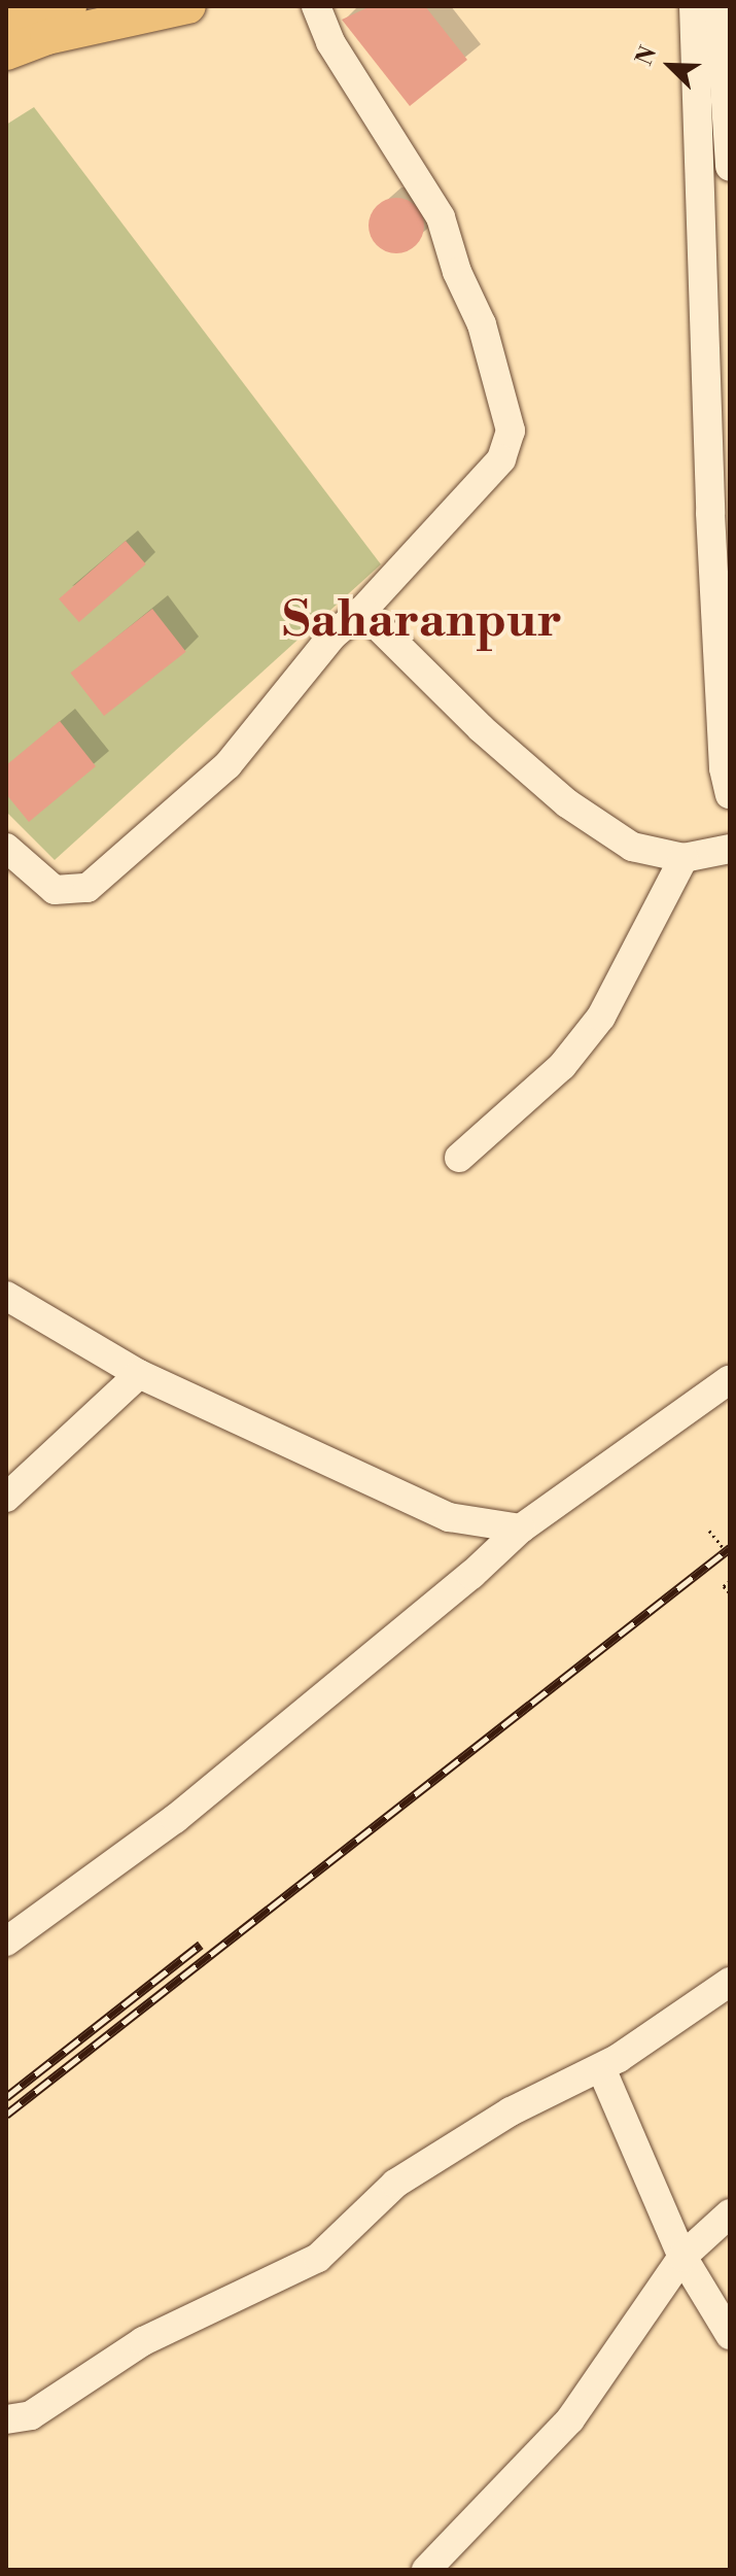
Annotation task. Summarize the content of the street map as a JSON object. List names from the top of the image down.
{
  "districts": ["Saharanpur"],
  "north": "top left"
}
